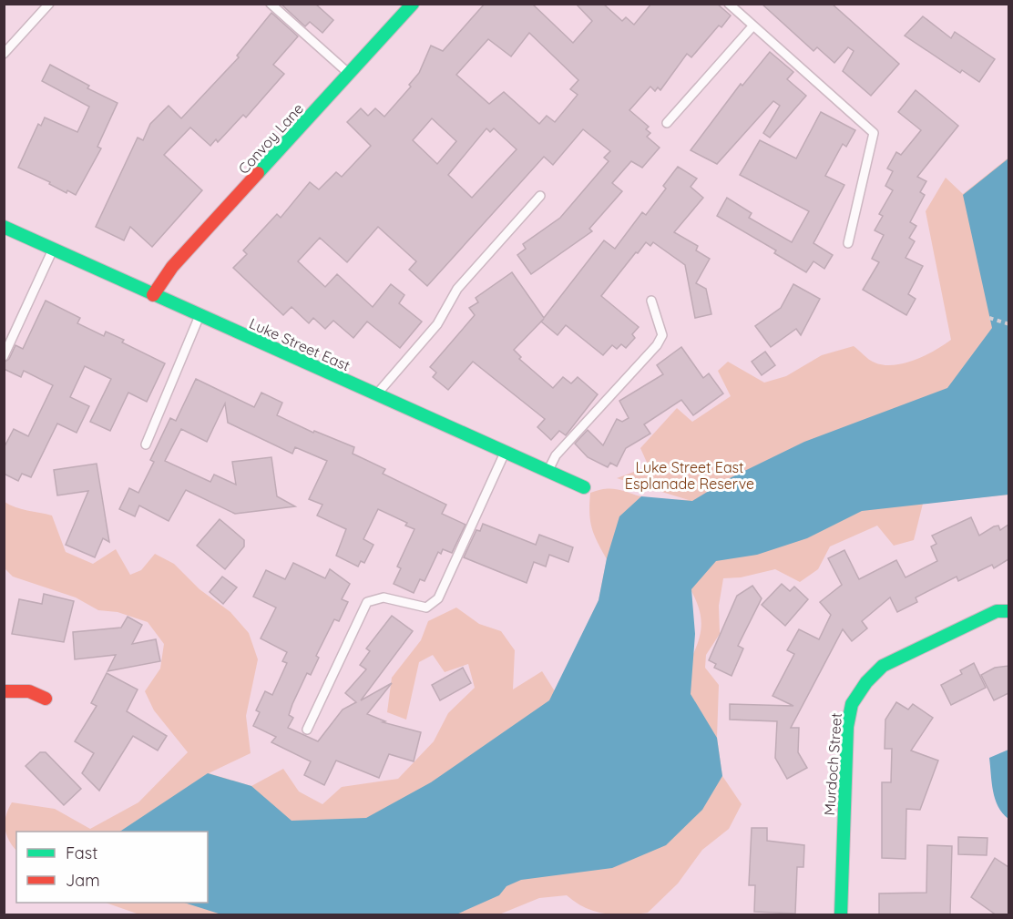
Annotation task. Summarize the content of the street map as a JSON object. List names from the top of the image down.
{
  "streets": {
    "street": ["Convoy Lane", "Luke Street East", "Murdoch Street"]
  },
  "crossings": [
    ["Convoy Lane", "Luke Street East"]
  ],
  "parks": ["Luke Street East Esplanade Reserve"],
  "legend": ["Fast", "Jam"]
}
